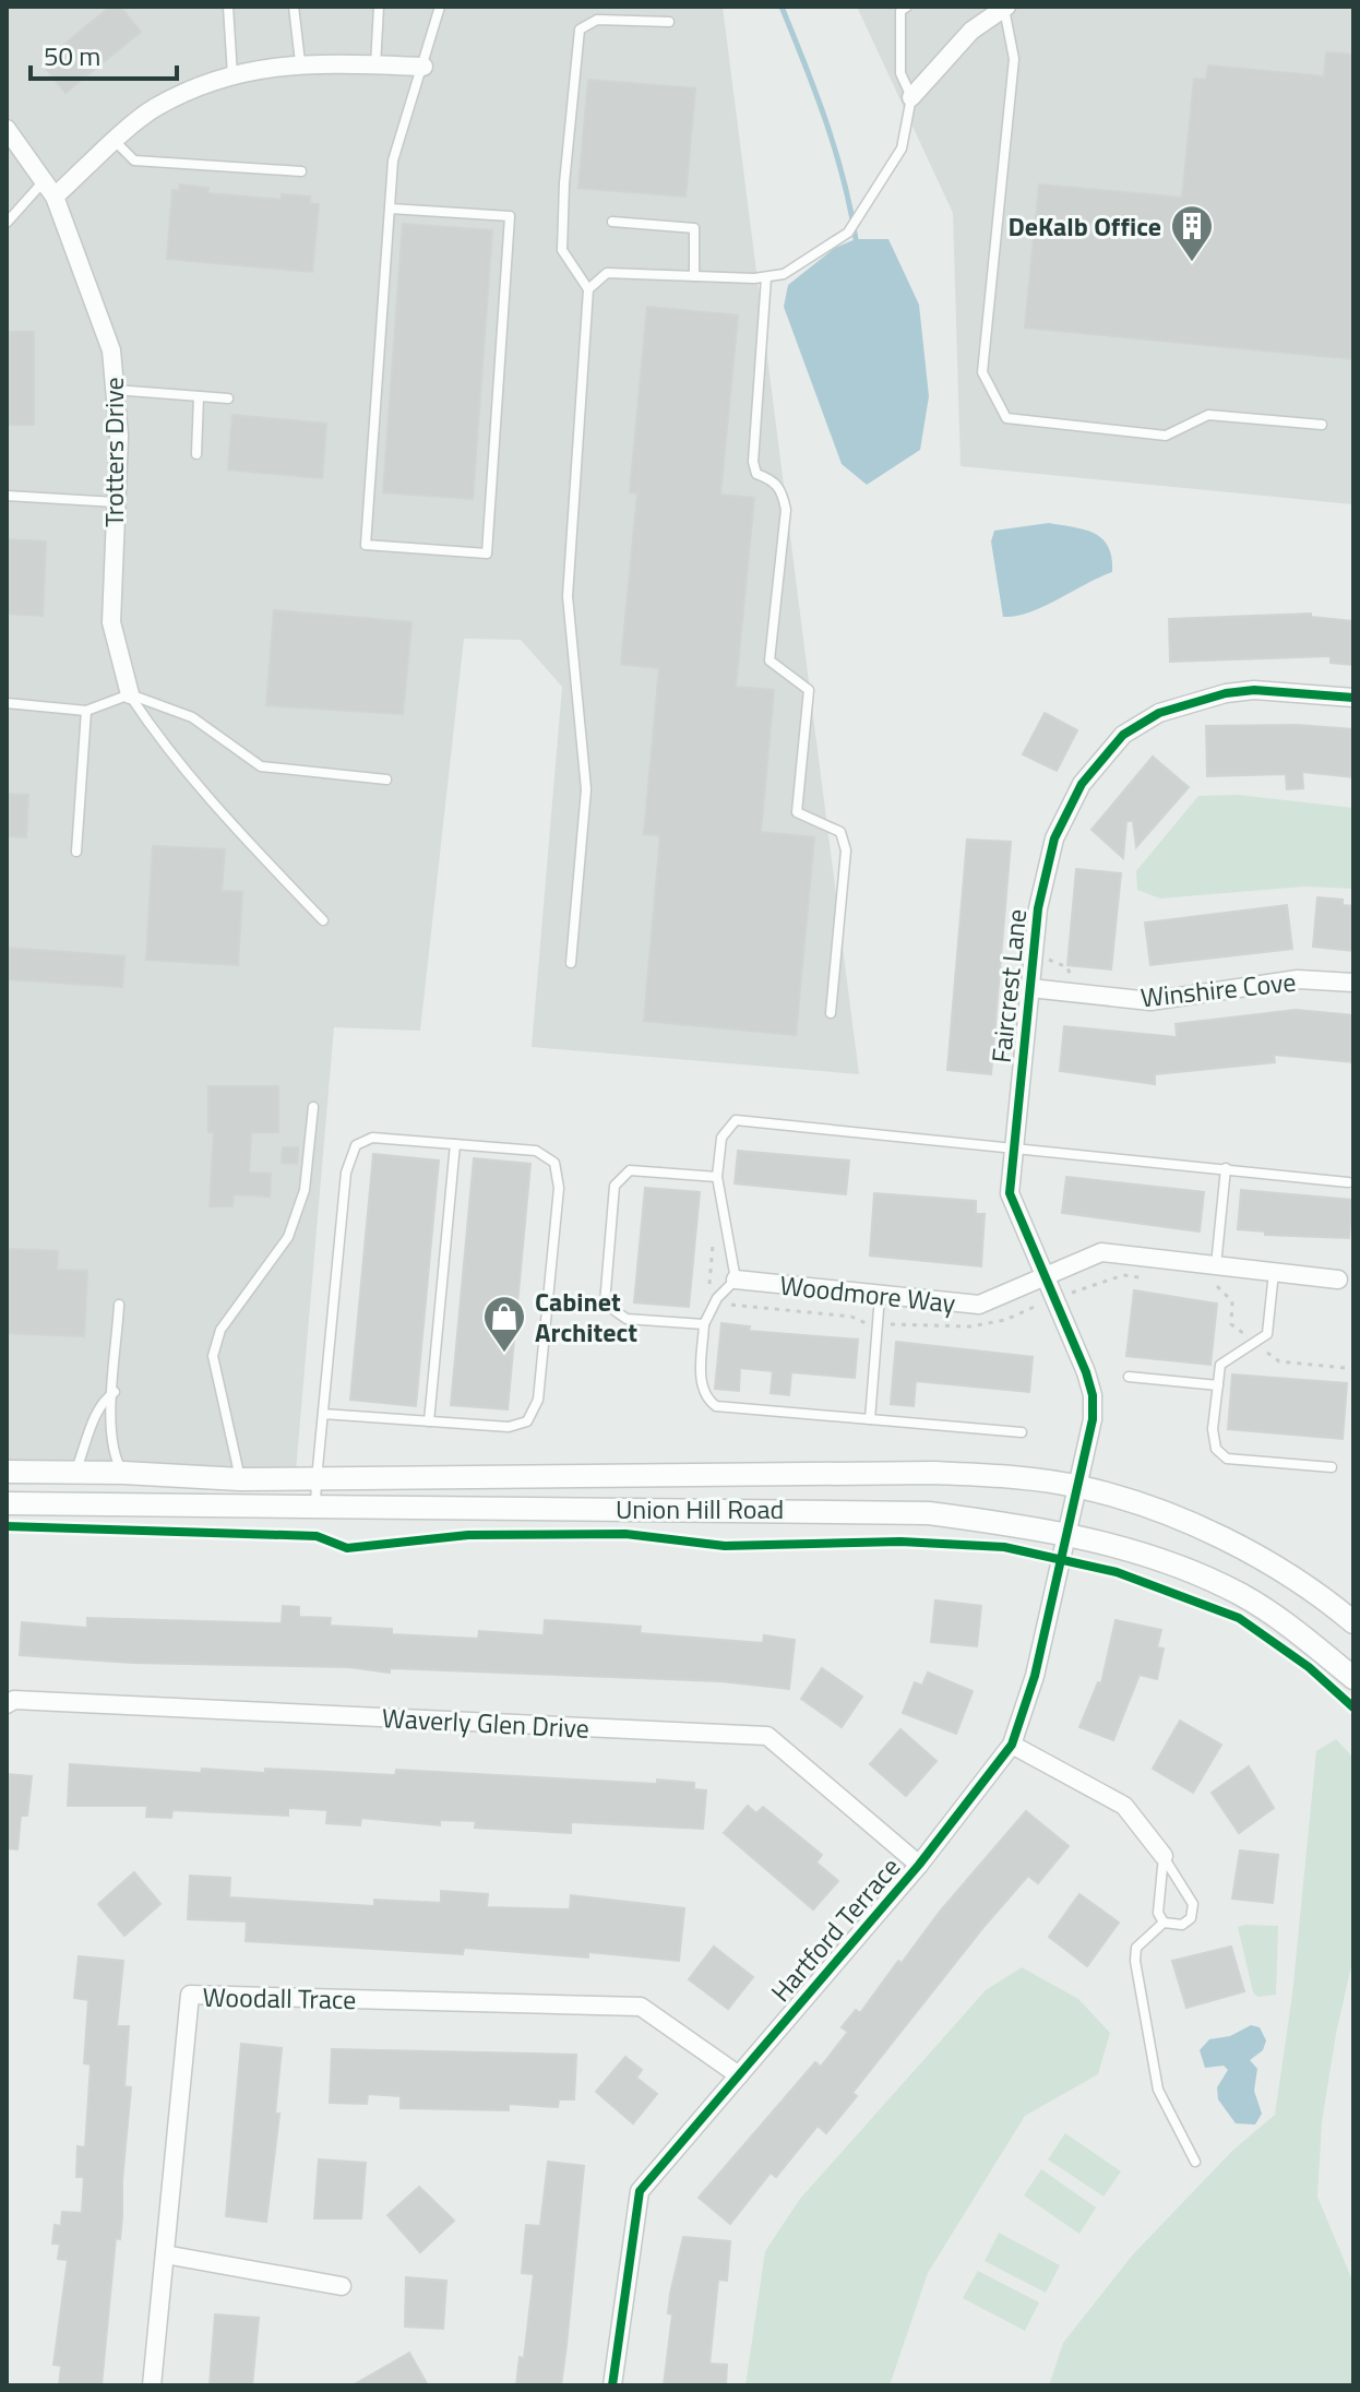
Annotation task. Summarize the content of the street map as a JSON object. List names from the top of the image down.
{
  "streets": {
    "street": [
      "Trotters Drive",
      "Faircrest Lane",
      "Winshire Cove",
      "Woodmore Way",
      "Union Hill Road",
      "Waverly Glen Drive",
      "Hartford Terrace",
      "Woodall Trace"
    ]
  },
  "crossings": [
    ["Faircrest Lane", "Winshire Cove"],
    ["Faircrest Lane", "Woodmore Way"],
    ["Faircrest Lane", "Union Hill Road"],
    ["Faircrest Lane", "Hartford Terrace"],
    ["Union Hill Road", "Hartford Terrace"],
    ["Waverly Glen Drive", "Hartford Terrace"],
    ["Hartford Terrace", "Woodall Trace"]
  ],
  "places": {
    "building": ["DeKalb Office"],
    "shop": ["Cabinet Architect"]
  },
  "scale_bar": "50 m"
}
